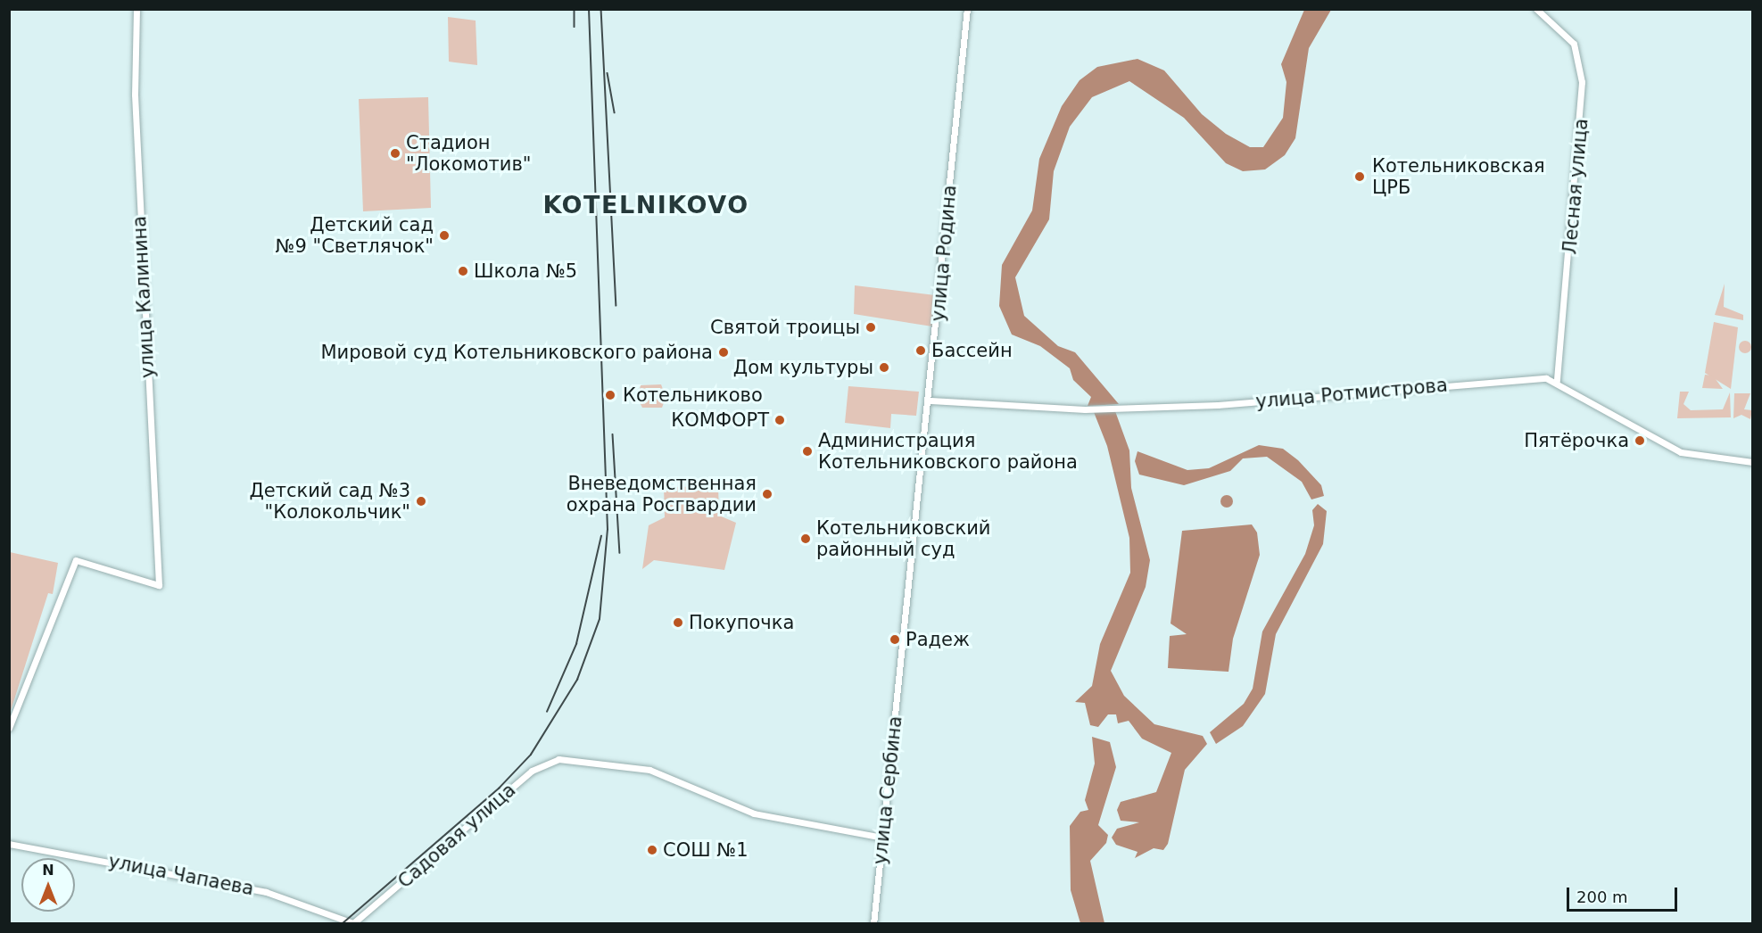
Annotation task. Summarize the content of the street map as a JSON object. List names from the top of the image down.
{
  "streets": {
    "street": [
      "Лесная улица",
      "улица Родина",
      "улица Калинина",
      "улица Ротмистрова",
      "улица Сербина",
      "Садовая улица",
      "улица Чапаева"
    ]
  },
  "crossings": [
    ["Лесная улица", "улица Ротмистрова"],
    ["улица Родина", "улица Ротмистрова"],
    ["улица Родина", "улица Сербина"],
    ["улица Сербина", "Садовая улица"],
    ["Садовая улица", "улица Чапаева"]
  ],
  "districts": ["KOTELNIKOVO"],
  "places": [
    "Стадион \"Локомотив\"",
    "Котельниковская ЦРБ",
    "Детский сад №9 \"Светлячок\"",
    "Школа №5",
    "Святой троицы",
    "Бассейн",
    "Мировой суд Котельниковского района",
    "Дом культуры",
    "Котельниково",
    "КОМФОРТ",
    "Пятёрочка",
    "Администрация Котельниковского района",
    "Вневедомственная охрана Росгвардии",
    "Детский сад №3 \"Колокольчик\"",
    "Котельниковский районный суд",
    "Покупочка",
    "Радеж",
    "СОШ №1"
  ],
  "scale_bar": "200 m",
  "north": "top"
}
